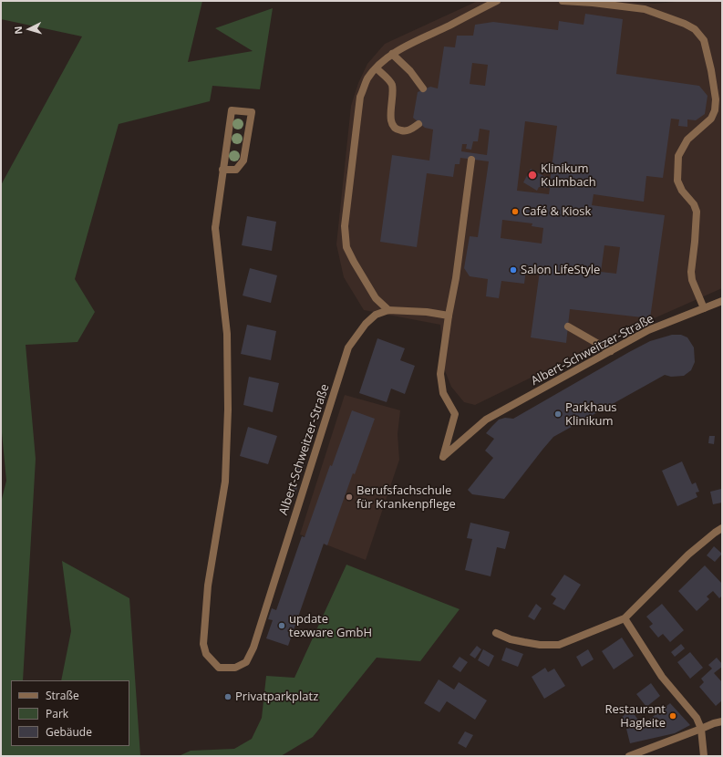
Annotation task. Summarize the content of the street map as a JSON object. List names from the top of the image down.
{
  "streets": {
    "street": ["Albert-Schweitzer-Straße"]
  },
  "places": [
    "Klinikum Kulmbach",
    "Café & Kiosk",
    "Salon LifeStyle",
    "Parkhaus Klinikum",
    "Berufsfachschule für Krankenpflege",
    "update texware GmbH",
    "Privatparkplatz",
    "Restaurant Hagleite"
  ],
  "legend": ["Straße", "Park", "Gebäude"],
  "north": "left"
}
